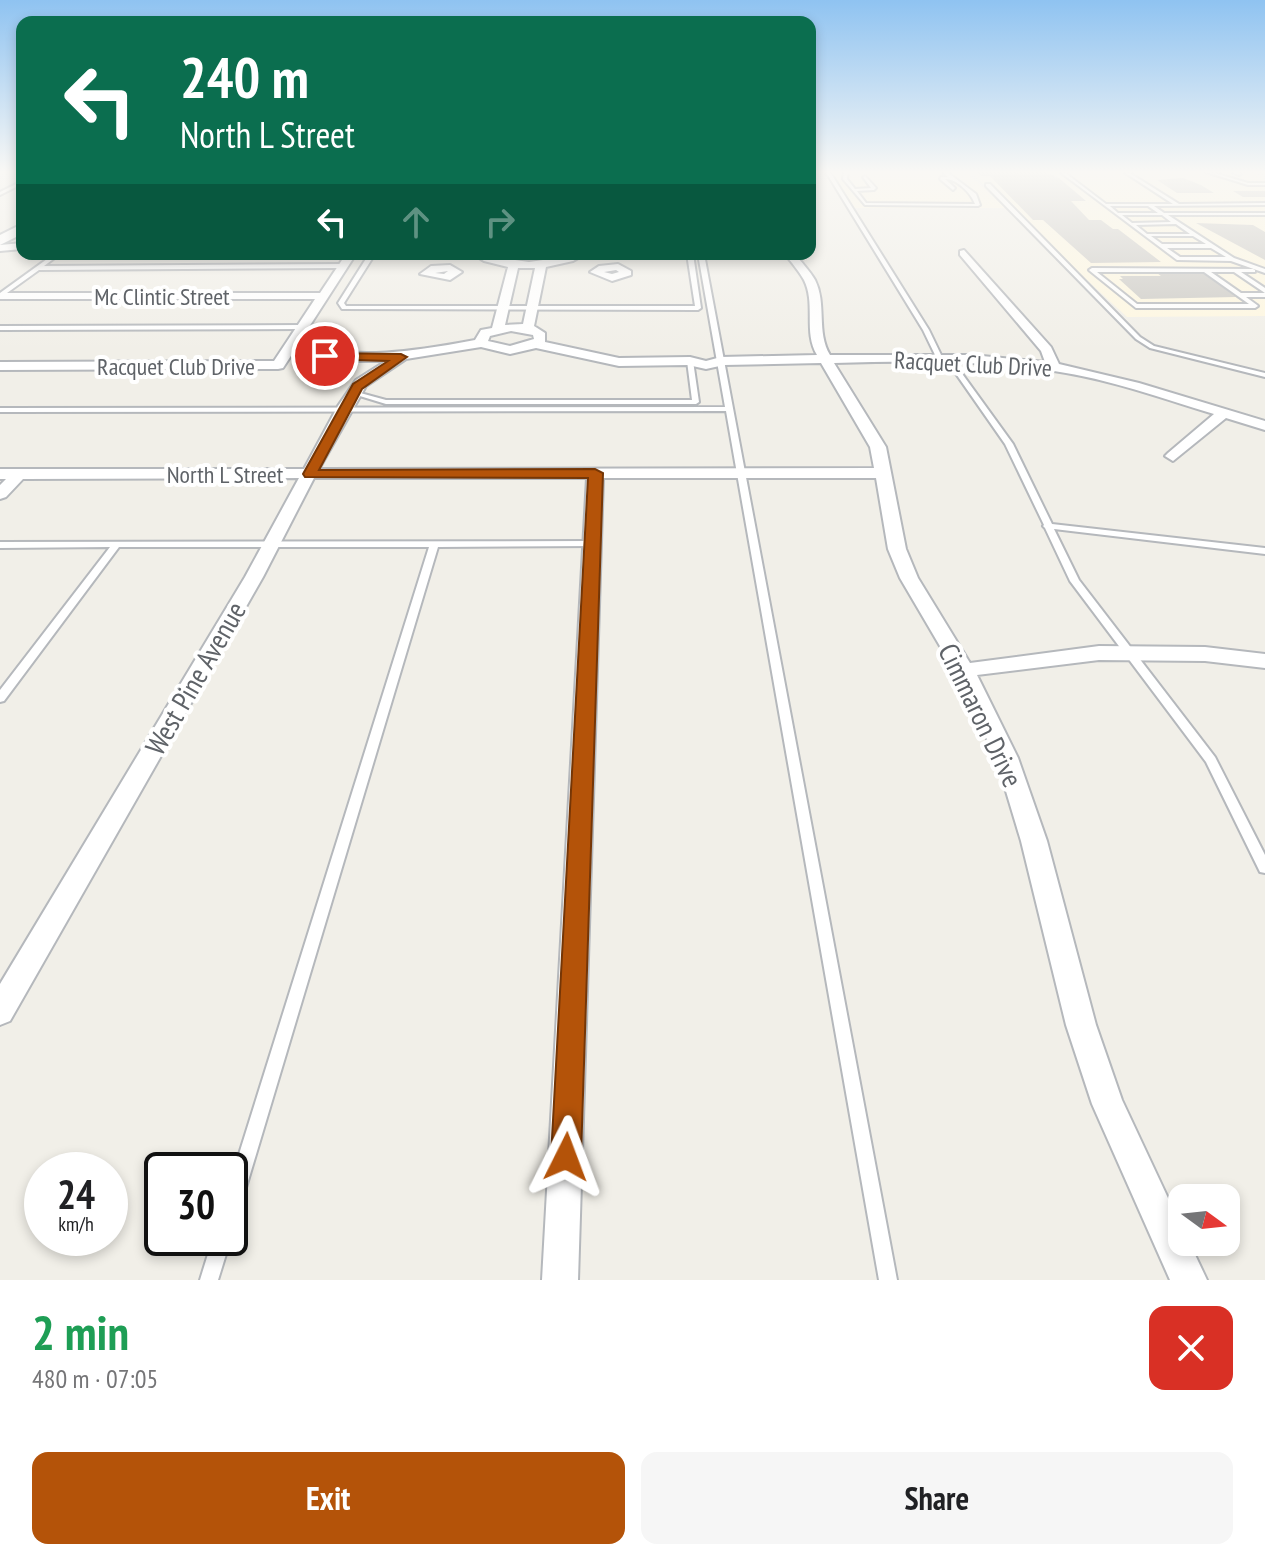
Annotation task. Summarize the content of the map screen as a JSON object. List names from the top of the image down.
{
  "streets": {
    "street": [
      "Mc Clintic Street",
      "Racquet Club Drive",
      "North L Street",
      "West Pine Avenue",
      "Cimmaron Drive"
    ]
  },
  "crossings": [
    ["Racquet Club Drive", "West Pine Avenue"],
    ["Racquet Club Drive", "Cimmaron Drive"],
    ["North L Street", "West Pine Avenue"],
    ["North L Street", "Cimmaron Drive"]
  ],
  "north": "right",
  "page": {
    "turn": ["240 m", "North L Street"],
    "speed": "24 km/h",
    "limit": "30",
    "heading": ["2 min", "480 m · 07:05"],
    "buttons": ["Exit", "Share"]
  }
}
